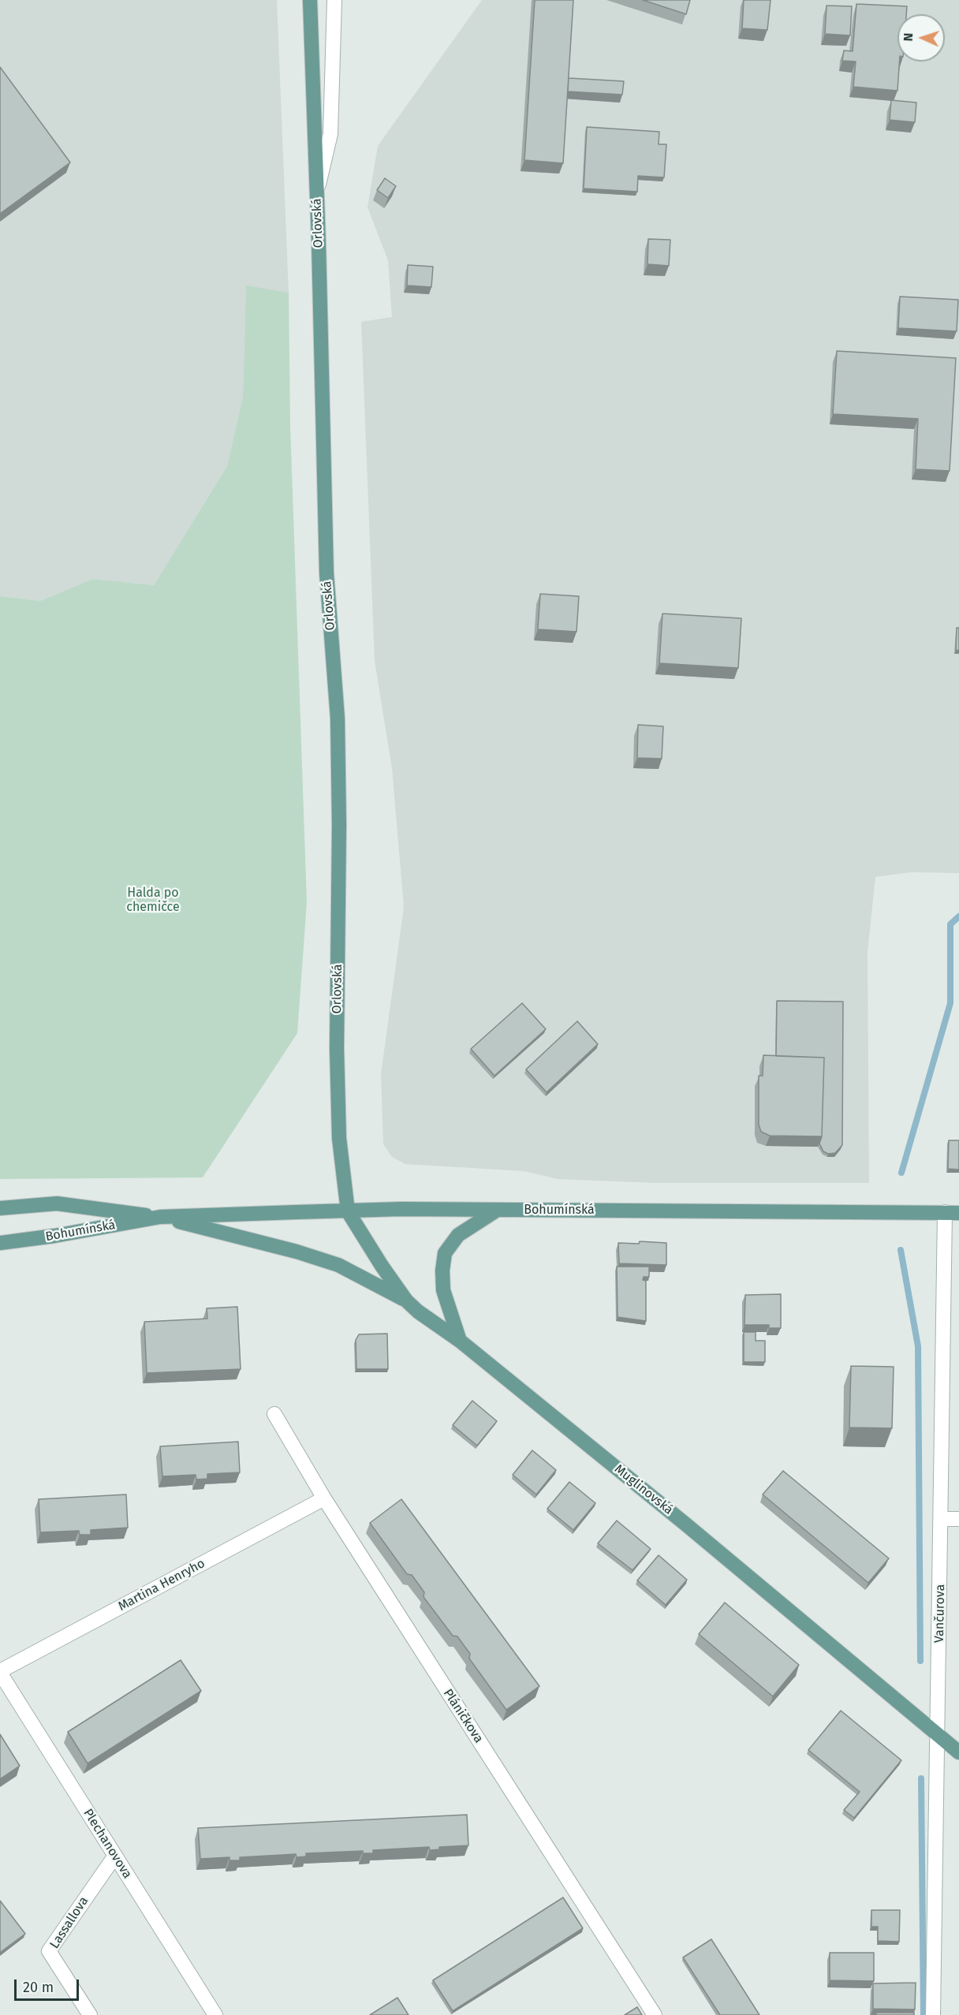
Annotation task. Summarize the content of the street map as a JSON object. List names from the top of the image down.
{
  "streets": {
    "main road": ["Orlovská", "Bohumínská", "Muglinovská"],
    "street": [
      "Martina Henryho",
      "Vančurova",
      "Pláničkova",
      "Plechanovova",
      "Lassallova"
    ]
  },
  "crossings": [
    ["Orlovská", "Bohumínská"],
    ["Orlovská", "Muglinovská"],
    ["Bohumínská", "Muglinovská"],
    ["Bohumínská", "Vančurova"],
    ["Muglinovská", "Vančurova"],
    ["Martina Henryho", "Pláničkova"],
    ["Martina Henryho", "Plechanovova"],
    ["Plechanovova", "Lassallova"]
  ],
  "parks": ["Halda po chemičce"],
  "scale_bar": "20 m",
  "north": "left"
}
